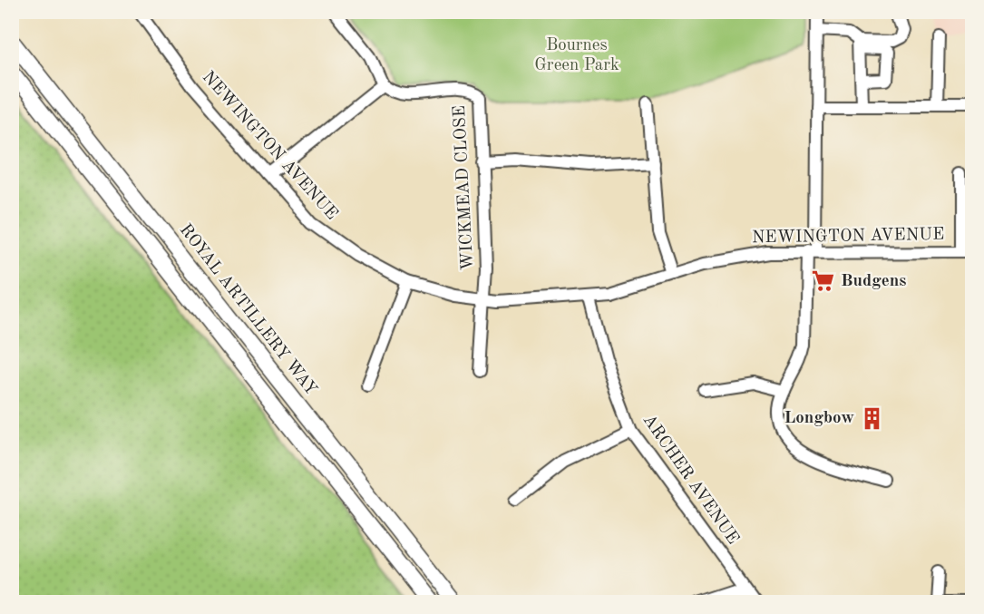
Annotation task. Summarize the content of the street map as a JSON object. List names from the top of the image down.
{
  "streets": {
    "main road": ["ROYAL ARTILLERY WAY"],
    "street": ["NEWINGTON AVENUE", "WICKMEAD CLOSE", "ARCHER AVENUE"]
  },
  "crossings": [
    ["NEWINGTON AVENUE", "WICKMEAD CLOSE"],
    ["NEWINGTON AVENUE", "ARCHER AVENUE"]
  ],
  "parks": ["Bournes Green Park"],
  "places": {
    "supermarket": ["Budgens"],
    "building": ["Longbow"]
  }
}
